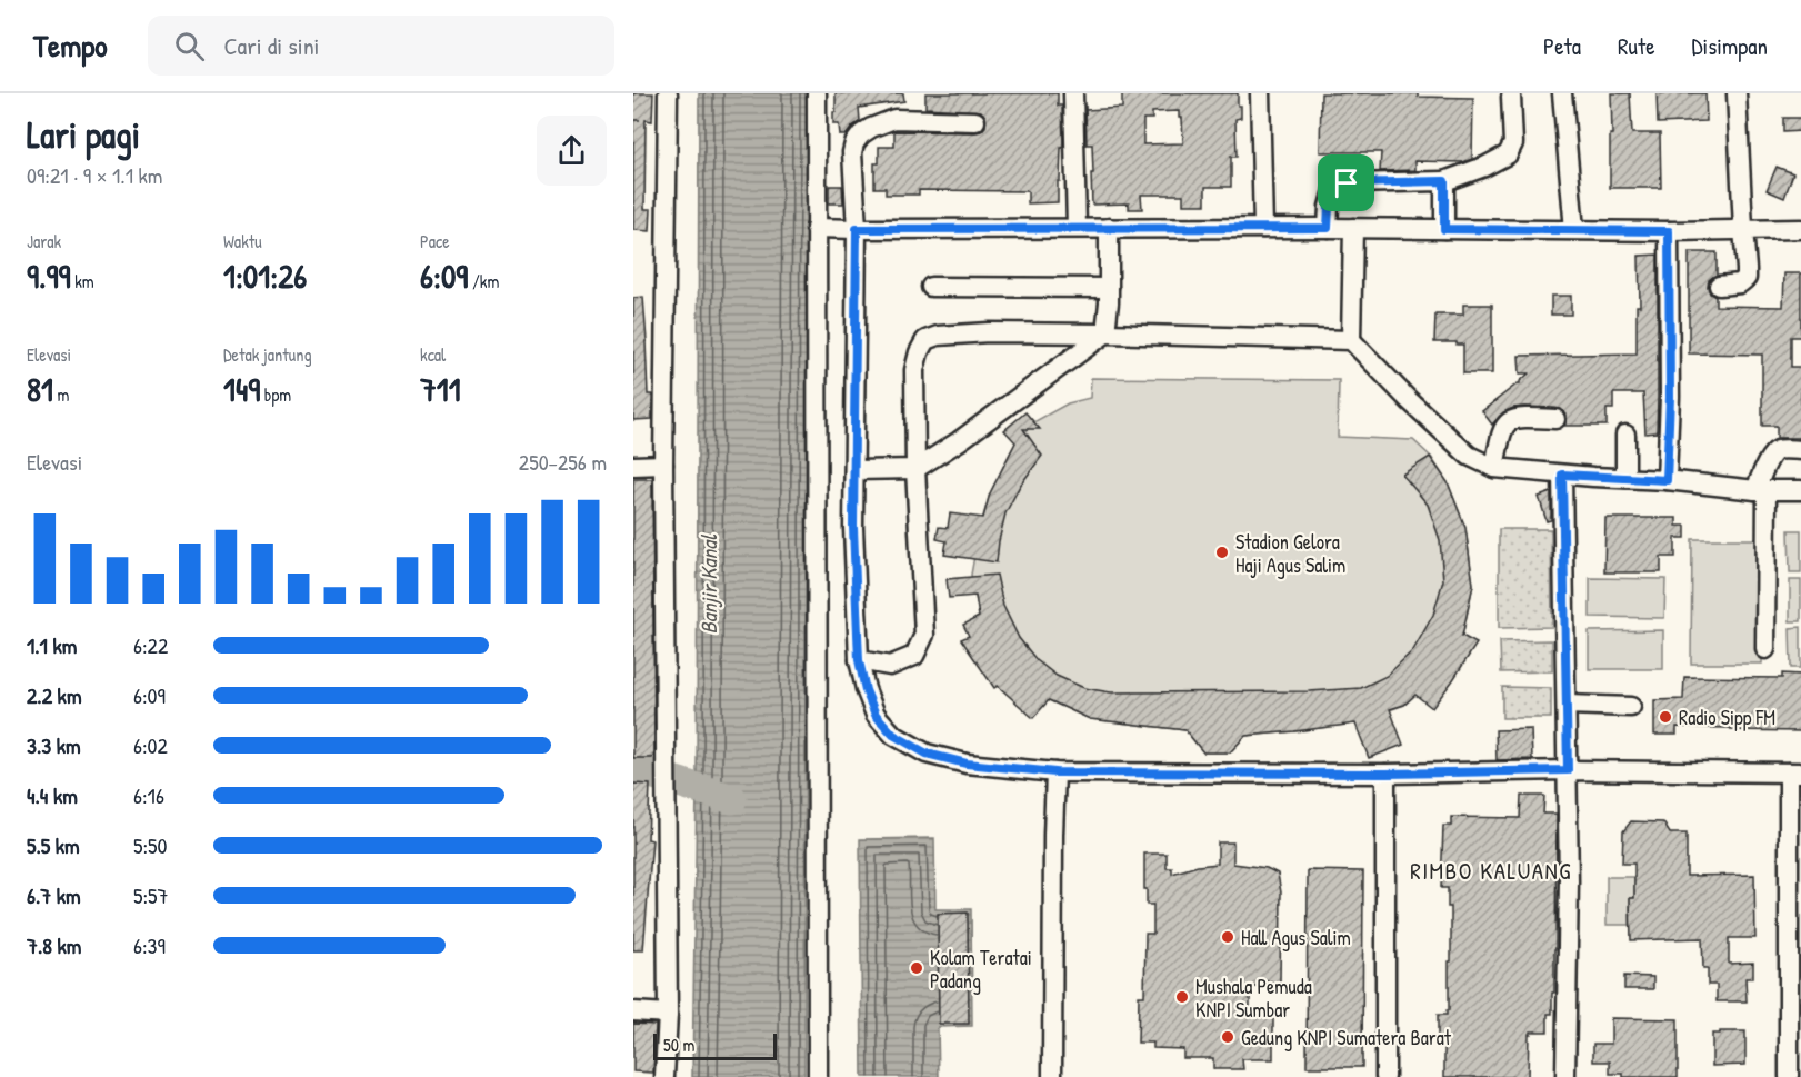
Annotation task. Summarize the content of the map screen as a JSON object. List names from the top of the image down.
{
  "districts": ["RIMBO KALUANG"],
  "water": ["Banjir Kanal"],
  "places": [
    "Stadion Gelora Haji Agus Salim",
    "Radio Sipp FM",
    "Hall Agus Salim",
    "Kolam Teratai Padang",
    "Mushala Pemuda KNPI Sumbar",
    "Gedung KNPI Sumatera Barat"
  ],
  "scale_bar": "50 m",
  "page": {
    "header": "Tempo",
    "search": "Cari di sini",
    "nav": ["Peta", "Rute", "Disimpan"],
    "heading": ["Lari pagi", "09:21 · 9 × 1.1 km"],
    "stats": [
      ["Jarak", "9.99 km"],
      ["Waktu", "1:01:26"],
      ["Pace", "6:09 /km"],
      ["Elevasi", "81 m"],
      ["Detak jantung", "149 bpm"],
      ["kcal", "711"]
    ],
    "chart": ["Elevasi", "250–256 m"],
    "list": [
      {
        "name": "1.1 km",
        "note": "6:22"
      },
      {
        "name": "2.2 km",
        "note": "6:09"
      },
      {
        "name": "3.3 km",
        "note": "6:02"
      },
      {
        "name": "4.4 km",
        "note": "6:16"
      },
      {
        "name": "5.5 km",
        "note": "5:50"
      },
      {
        "name": "6.7 km",
        "note": "5:57"
      },
      {
        "name": "7.8 km",
        "note": "6:39"
      }
    ],
    "scale": "50 m"
  }
}
